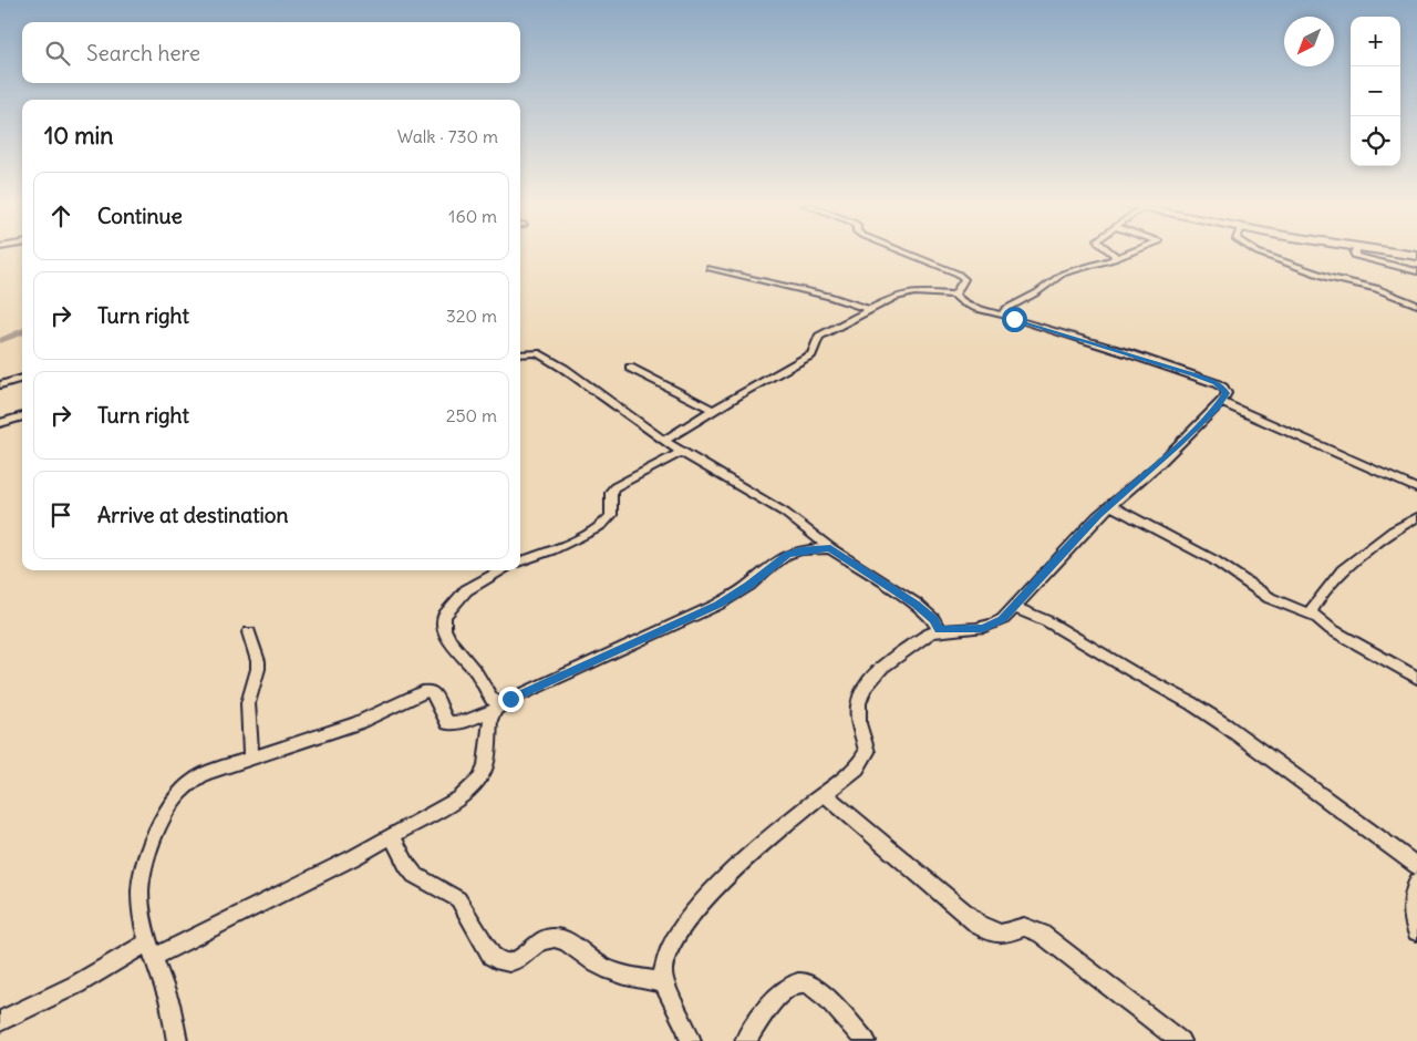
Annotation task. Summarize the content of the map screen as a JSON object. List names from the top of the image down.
{
  "north": "bottom left",
  "page": {
    "map_buttons": ["+", "−"],
    "search": "Search here",
    "heading": ["10 min", "Walk · 730 m"],
    "list": [
      ["Continue", "160 m"],
      ["Turn right", "320 m"],
      ["Turn right", "250 m"],
      "Arrive at destination"
    ]
  }
}
